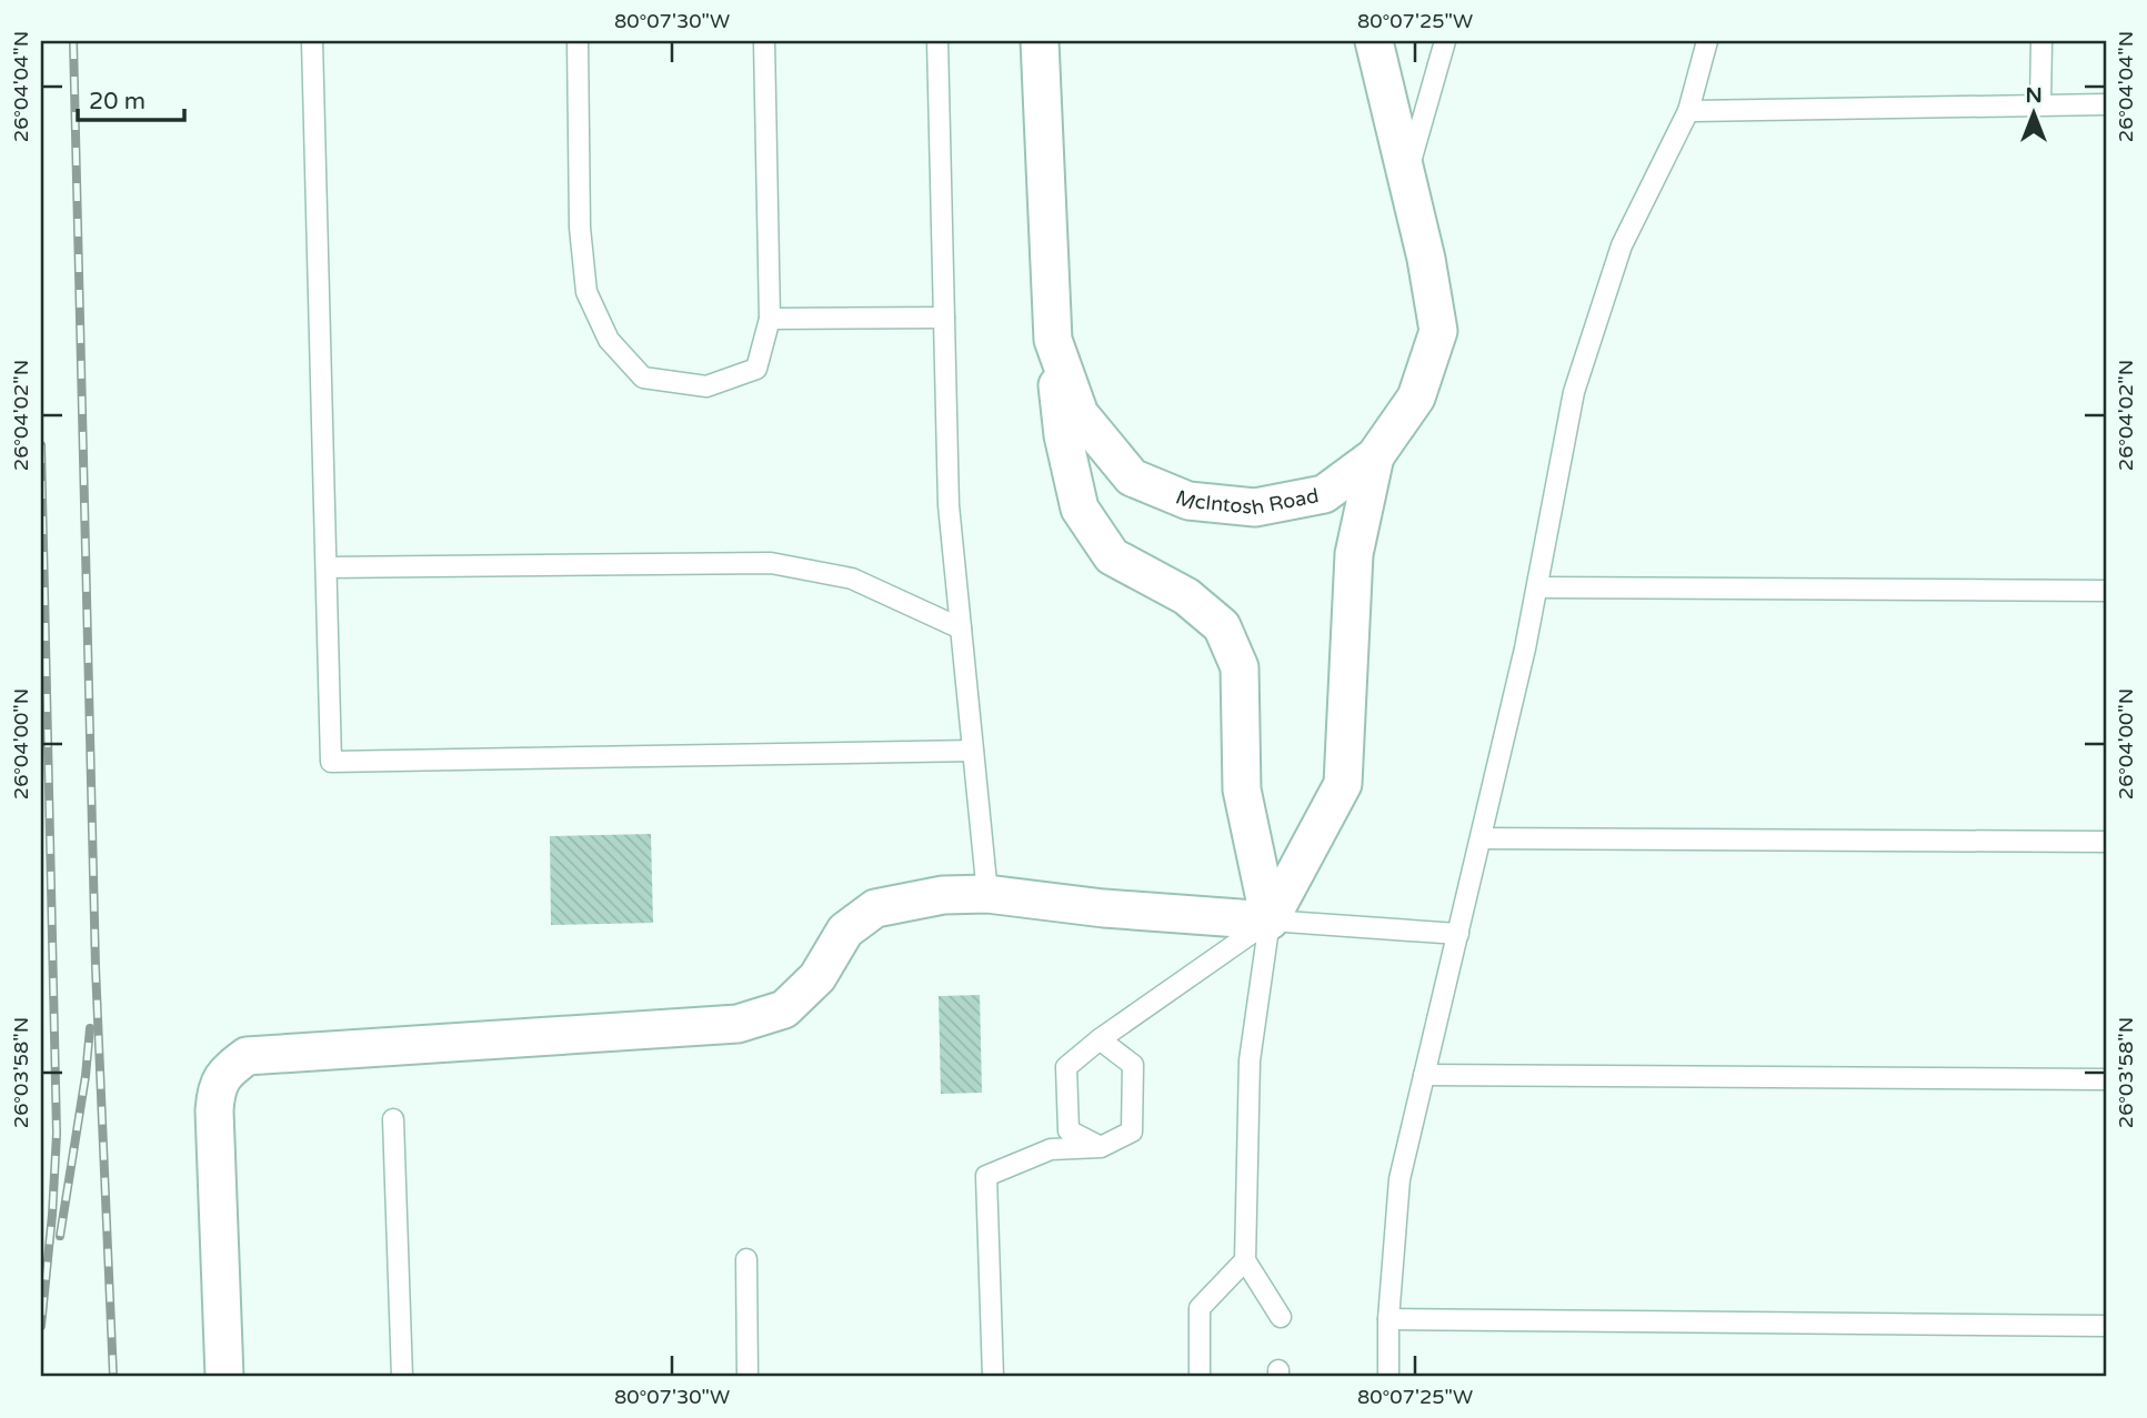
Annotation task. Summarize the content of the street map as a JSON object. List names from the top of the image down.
{
  "streets": {
    "street": ["McIntosh Road"]
  },
  "scale_bar": "20 m",
  "north": "top",
  "coordinates": [
    "80°07'30\"W",
    "80°07'25\"W",
    "26°04'04\"N",
    "26°04'02\"N",
    "26°04'00\"N",
    "26°03'58\"N"
  ]
}
